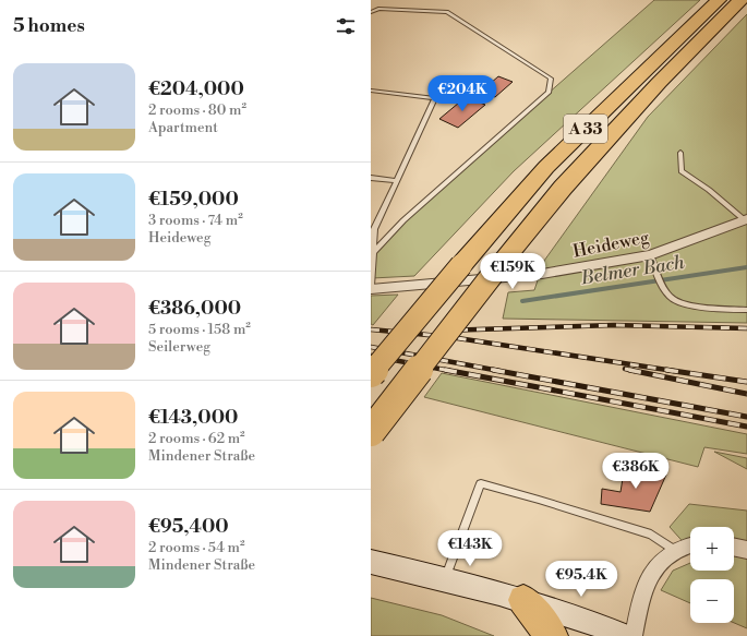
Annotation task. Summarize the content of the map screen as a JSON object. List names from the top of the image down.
{
  "streets": {
    "highway": ["A 33"],
    "street": ["Heideweg"]
  },
  "water": ["Belmer Bach"],
  "page": {
    "heading": "5 homes",
    "list": [
      {
        "name": "€204,000",
        "note": "2 rooms · 80 m² · Apartment"
      },
      {
        "name": "€159,000",
        "note": "3 rooms · 74 m² · Heideweg"
      },
      {
        "name": "€386,000",
        "note": "5 rooms · 158 m² · Seilerweg"
      },
      {
        "name": "€143,000",
        "note": "2 rooms · 62 m² · Mindener Straße"
      },
      {
        "name": "€95,400",
        "note": "2 rooms · 54 m² · Mindener Straße"
      }
    ],
    "price": [
      "€204K",
      "€159K",
      "€386K",
      "€143K",
      "€95.4K"
    ],
    "map_buttons": ["+", "−"]
  }
}
